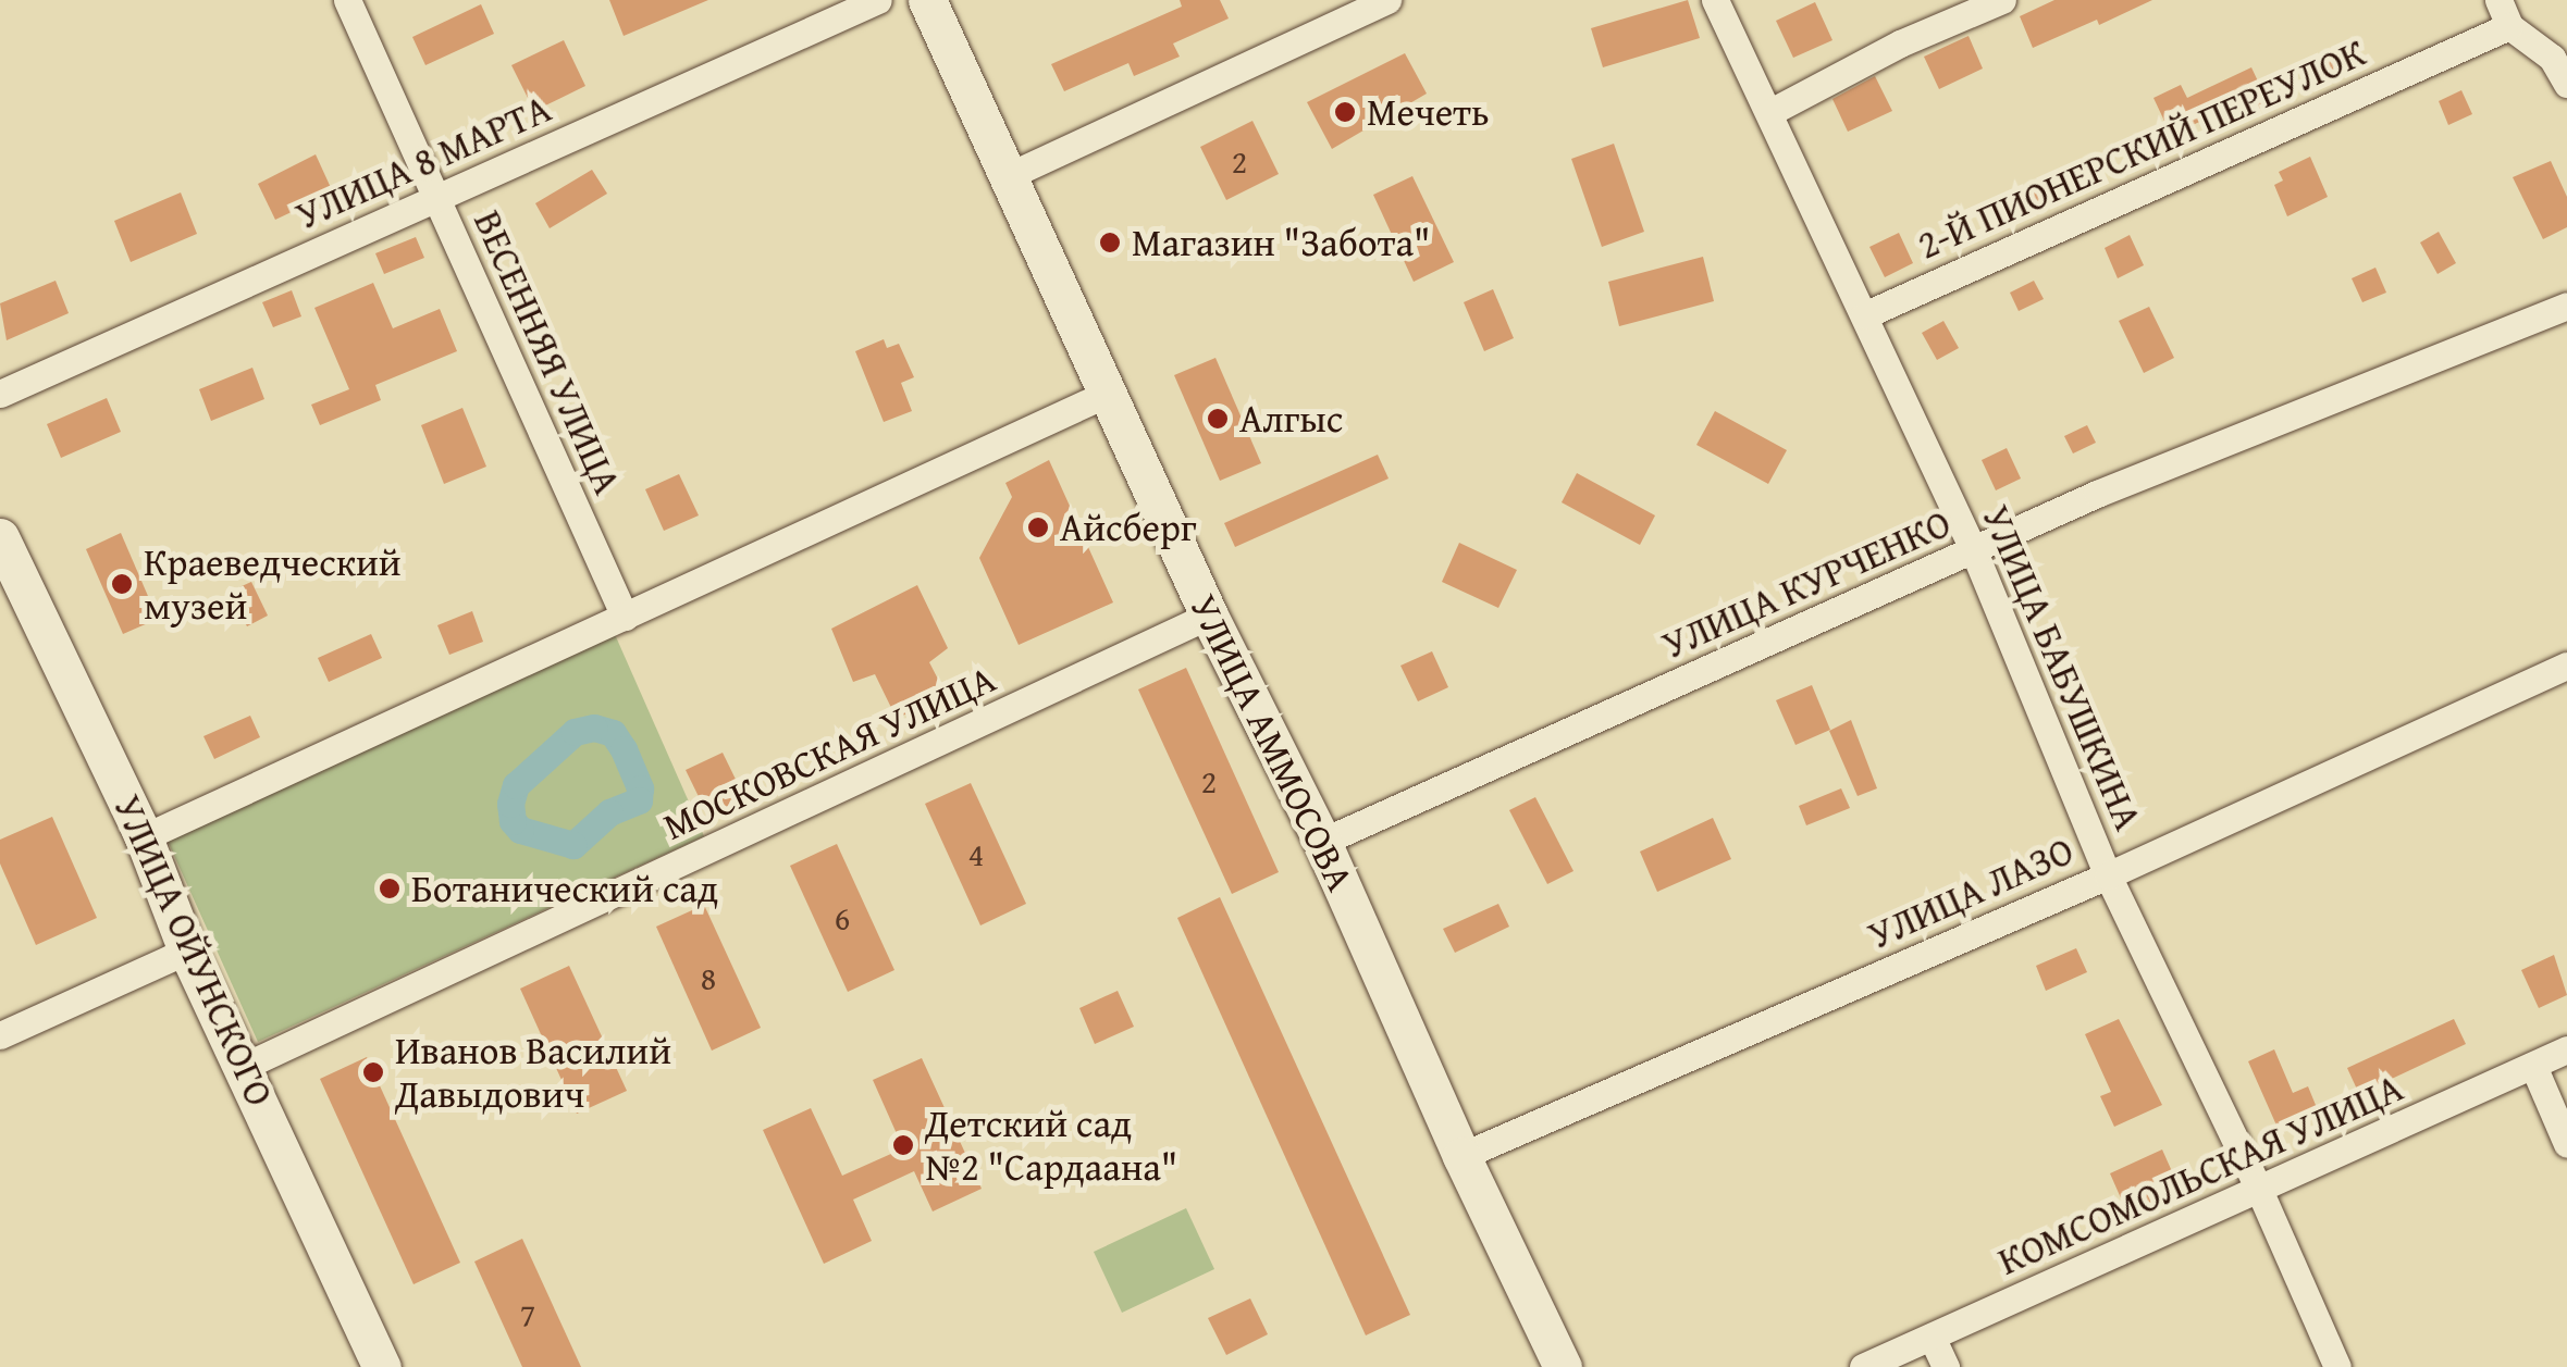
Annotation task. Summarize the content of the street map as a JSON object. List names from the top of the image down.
{
  "streets": {
    "main road": ["УЛИЦА АММОСОВА", "УЛИЦА ОЙУНСКОГО"],
    "street": [
      "2-Й ПИОНЕРСКИЙ ПЕРЕУЛОК",
      "УЛИЦА 8 МАРТА",
      "ВЕСЕННЯЯ УЛИЦА",
      "УЛИЦА КУРЧЕНКО",
      "УЛИЦА БАБУШКИНА",
      "МОСКОВСКАЯ УЛИЦА",
      "УЛИЦА ЛАЗО",
      "КОМСОМОЛЬСКАЯ УЛИЦА"
    ]
  },
  "crossings": [
    ["2-Й ПИОНЕРСКИЙ ПЕРЕУЛОК", "УЛИЦА БАБУШКИНА"],
    ["УЛИЦА 8 МАРТА", "ВЕСЕННЯЯ УЛИЦА"],
    ["УЛИЦА КУРЧЕНКО", "УЛИЦА БАБУШКИНА"],
    ["УЛИЦА КУРЧЕНКО", "УЛИЦА АММОСОВА"],
    ["УЛИЦА БАБУШКИНА", "УЛИЦА ЛАЗО"],
    ["УЛИЦА БАБУШКИНА", "КОМСОМОЛЬСКАЯ УЛИЦА"],
    ["УЛИЦА АММОСОВА", "МОСКОВСКАЯ УЛИЦА"],
    ["УЛИЦА АММОСОВА", "УЛИЦА ЛАЗО"],
    ["МОСКОВСКАЯ УЛИЦА", "УЛИЦА ОЙУНСКОГО"]
  ],
  "places": [
    "Мечеть",
    "Магазин \"Забота\"",
    "Алгыс",
    "Айсберг",
    "Краеведческий музей",
    "Ботанический сад",
    "Иванов Василий Давыдович",
    "Детский сад №2 \"Сардаана\""
  ],
  "house_numbers": [
    "2",
    "2",
    "4",
    "6",
    "8",
    "7"
  ]
}
